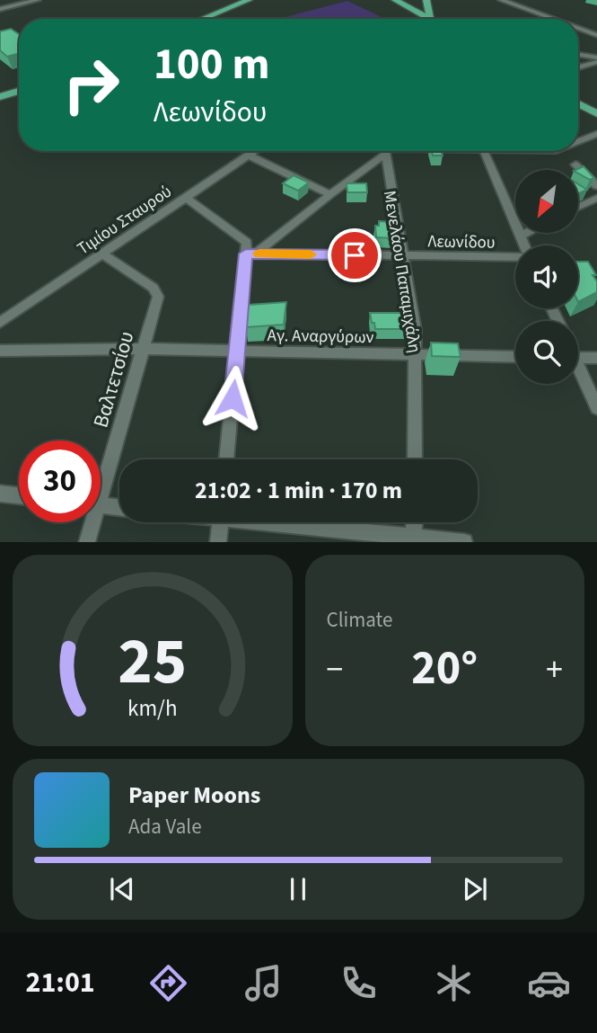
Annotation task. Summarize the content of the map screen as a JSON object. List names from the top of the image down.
{
  "streets": {
    "street": [
      "Τιμίου Σταυρού",
      "Λεωνίδου",
      "Μενελάου Παπαμιχάλη",
      "Αγ. Αναργύρων",
      "Βαλτετσίου"
    ]
  },
  "crossings": [
    ["Τιμίου Σταυρού", "Βαλτετσίου"],
    ["Λεωνίδου", "Μενελάου Παπαμιχάλη"],
    ["Μενελάου Παπαμιχάλη", "Αγ. Αναργύρων"],
    ["Αγ. Αναργύρων", "Βαλτετσίου"]
  ],
  "north": "bottom left",
  "page": {
    "turn": ["100 m", "Λεωνίδου"],
    "limit": "30",
    "trip": "21:02 · 1 min · 170 m",
    "tile": "Climate",
    "heat": ["−", "20°", "+"],
    "song": ["Paper Moons", "Ada Vale"],
    "tabs": "21:01",
    "gauge": ["25", "km/h"]
  }
}
